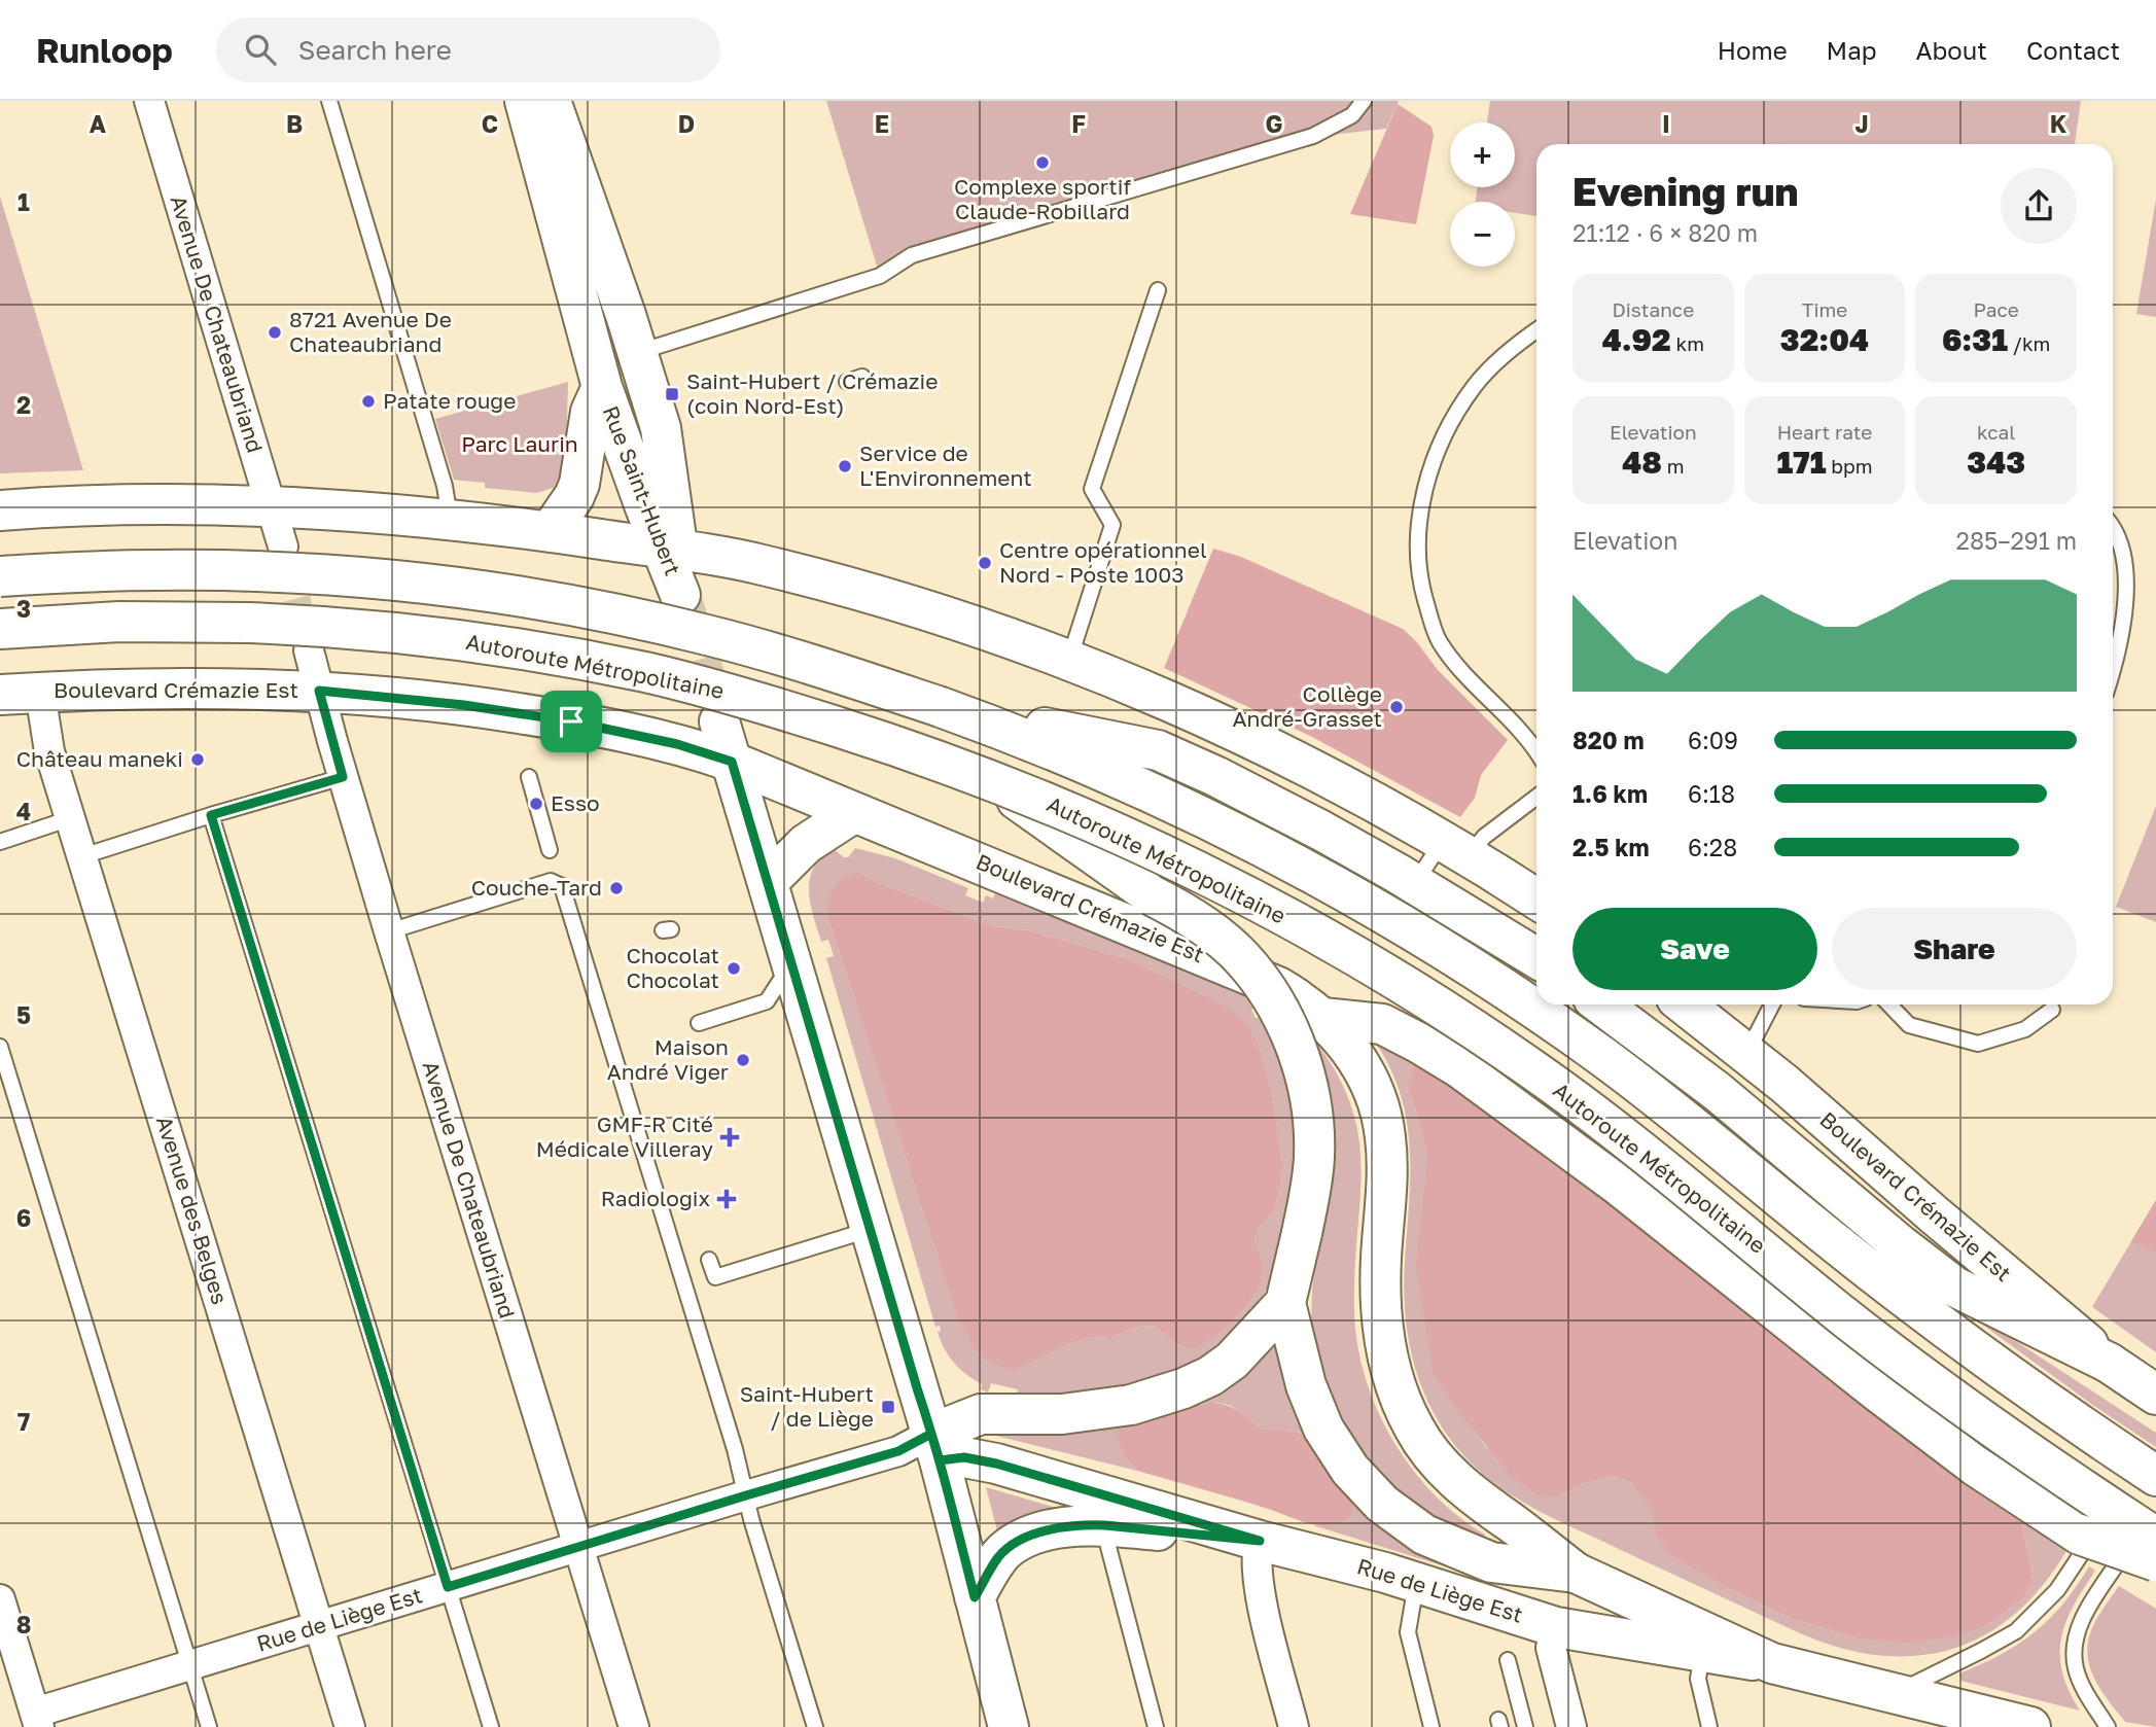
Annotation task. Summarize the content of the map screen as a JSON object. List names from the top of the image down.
{
  "streets": {
    "main road": [
      "Rue Saint-Hubert",
      "Autoroute Métropolitaine",
      "Boulevard Crémazie Est",
      "Rue de Liège Est"
    ],
    "street": ["Avenue De Chateaubriand", "Avenue des Belges"]
  },
  "crossings": [
    ["Avenue De Chateaubriand", "Boulevard Crémazie Est"],
    ["Avenue De Chateaubriand", "Rue de Liège Est"],
    ["Boulevard Crémazie Est", "Avenue des Belges"],
    ["Boulevard Crémazie Est", "Rue de Liège Est"],
    ["Avenue des Belges", "Rue de Liège Est"]
  ],
  "parks": ["Parc Laurin"],
  "places": {
    "other": [
      "Complexe sportif Claude-Robillard",
      "8721 Avenue De Chateaubriand",
      "Patate rouge",
      "Service de L'Environnement",
      "Centre opérationnel Nord - Poste 1003",
      "Collège André-Grasset",
      "Château maneki",
      "Esso",
      "Couche-Tard",
      "Chocolat Chocolat",
      "Maison André Viger"
    ],
    "transit": ["Saint-Hubert / Crémazie (coin Nord-Est)", "Saint-Hubert / de Liège"],
    "health": ["GMF-R Cité Médicale Villeray", "Radiologix"]
  },
  "page": {
    "header": "Runloop",
    "search": "Search here",
    "nav": [
      "Home",
      "Map",
      "About",
      "Contact"
    ],
    "map_buttons": ["+", "−"],
    "heading": ["Evening run", "21:12 · 6 × 820 m"],
    "stats": [
      ["Distance", "4.92 km"],
      ["Time", "32:04"],
      ["Pace", "6:31 /km"],
      ["Elevation", "48 m"],
      ["Heart rate", "171 bpm"],
      ["kcal", "343"]
    ],
    "chart": ["Elevation", "285–291 m"],
    "list": [
      {
        "name": "820 m",
        "note": "6:09"
      },
      {
        "name": "1.6 km",
        "note": "6:18"
      },
      {
        "name": "2.5 km",
        "note": "6:28"
      }
    ],
    "buttons": ["Save", "Share"]
  },
  "grid": {
    "columns": [
      "A",
      "B",
      "C",
      "D",
      "E",
      "F",
      "G",
      "I",
      "J",
      "K"
    ],
    "rows": [
      "1",
      "2",
      "3",
      "4",
      "5",
      "6",
      "7",
      "8"
    ]
  }
}
